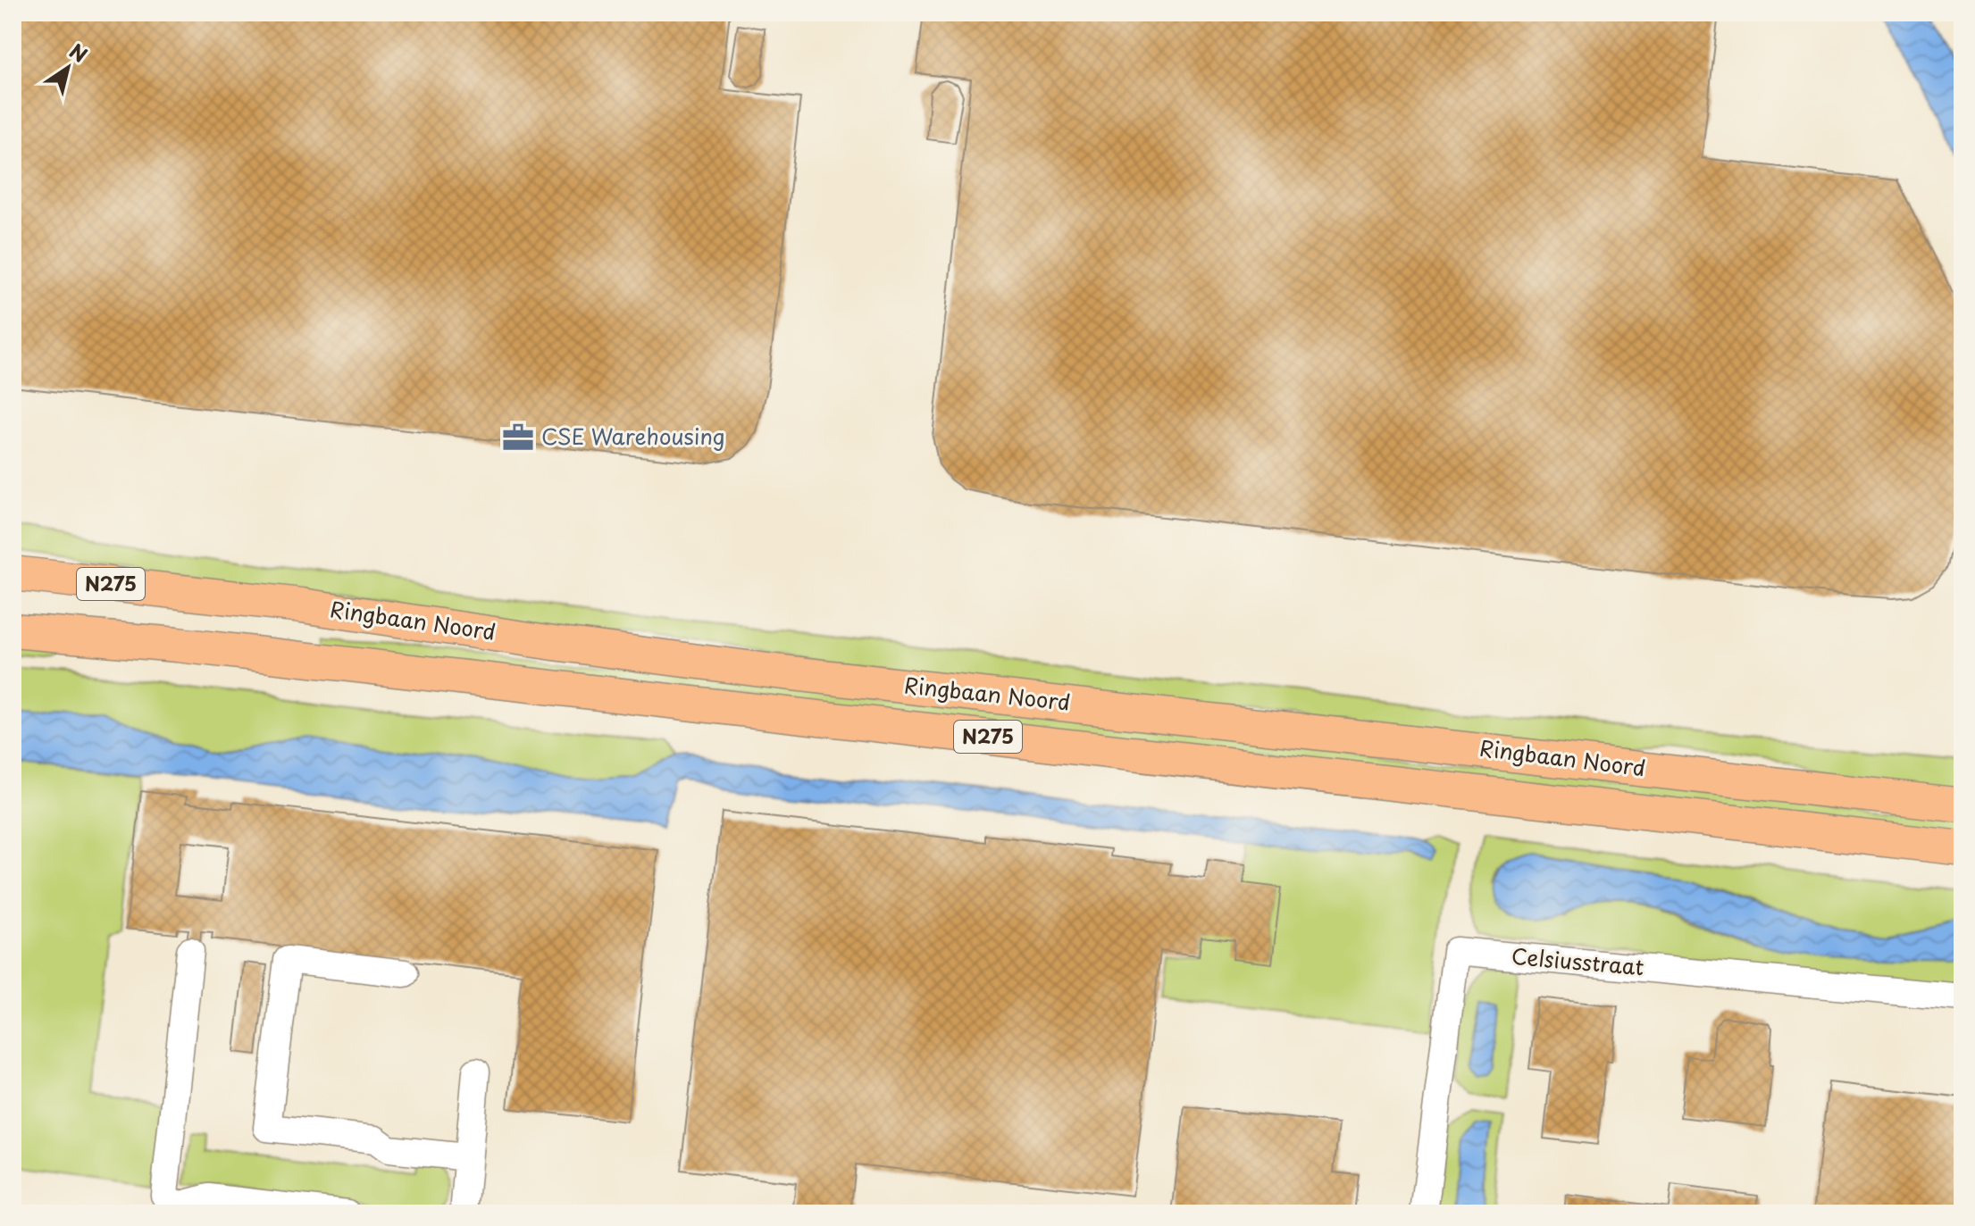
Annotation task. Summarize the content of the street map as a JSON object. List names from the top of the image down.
{
  "streets": {
    "main road": ["N275", "Ringbaan Noord"],
    "street": ["Celsiusstraat"]
  },
  "places": {
    "office": ["CSE Warehousing"]
  },
  "north": "top right"
}
